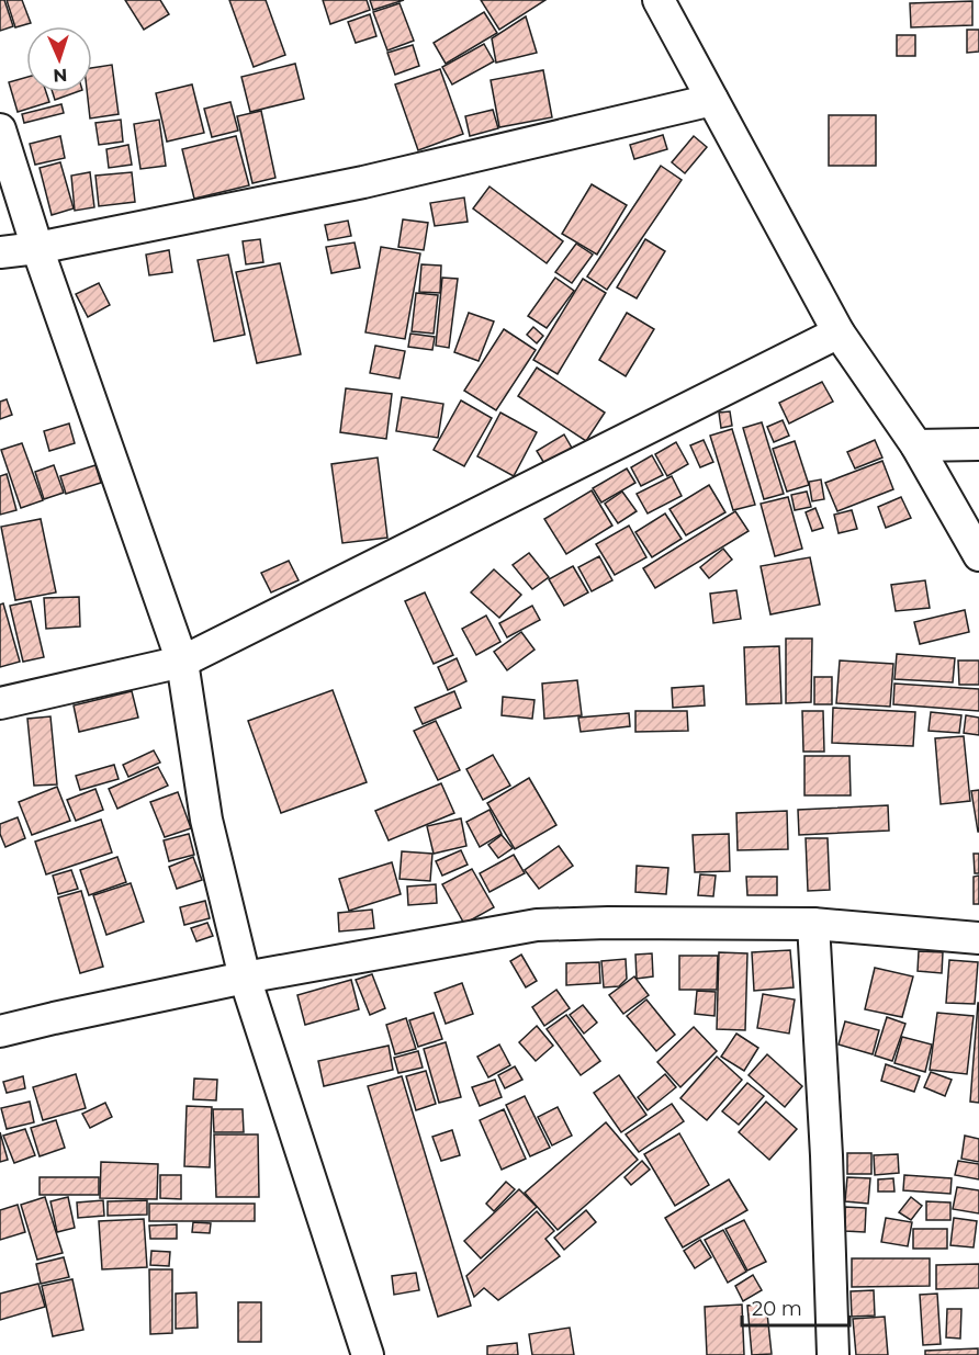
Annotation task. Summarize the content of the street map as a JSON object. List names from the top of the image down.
{
  "scale_bar": "20 m",
  "north": "bottom"
}
